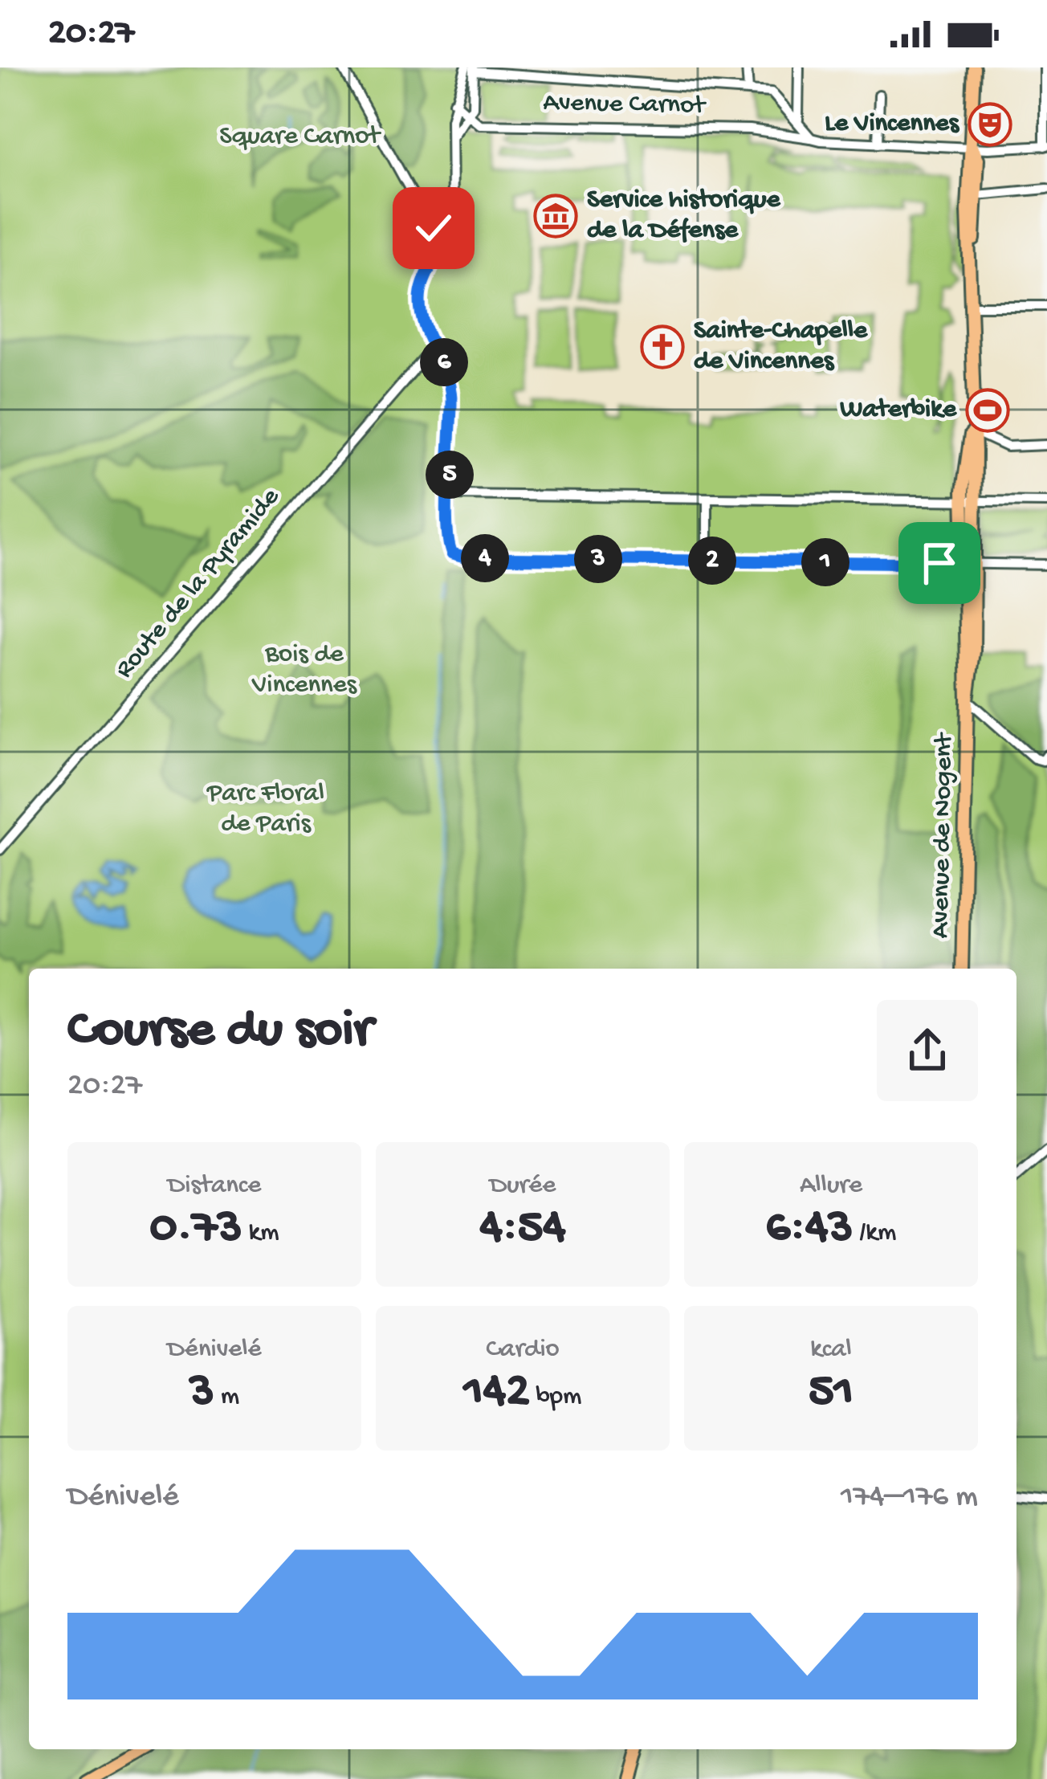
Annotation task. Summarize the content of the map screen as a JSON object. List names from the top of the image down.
{
  "streets": {
    "main road": ["Avenue de Nogent"],
    "street": ["Avenue Carnot", "Route de la Pyramide"]
  },
  "parks": ["Square Carnot", "Bois de Vincennes", "Parc Floral de Paris"],
  "places": {
    "theatre": ["Le Vincennes"],
    "museum": ["Service historique de la Défense"],
    "church": ["Sainte-Chapelle de Vincennes"],
    "sports": ["Waterbike"]
  },
  "page": {
    "status": "20:27",
    "pins": [
      "6",
      "5",
      "4",
      "3",
      "2",
      "1"
    ],
    "heading": ["Course du soir", "20:27"],
    "stats": [
      ["Distance", "0.73 km"],
      ["Durée", "4:54"],
      ["Allure", "6:43 /km"],
      ["Dénivelé", "3 m"],
      ["Cardio", "142 bpm"],
      ["kcal", "51"]
    ],
    "chart": ["Dénivelé", "174–176 m"]
  }
}
